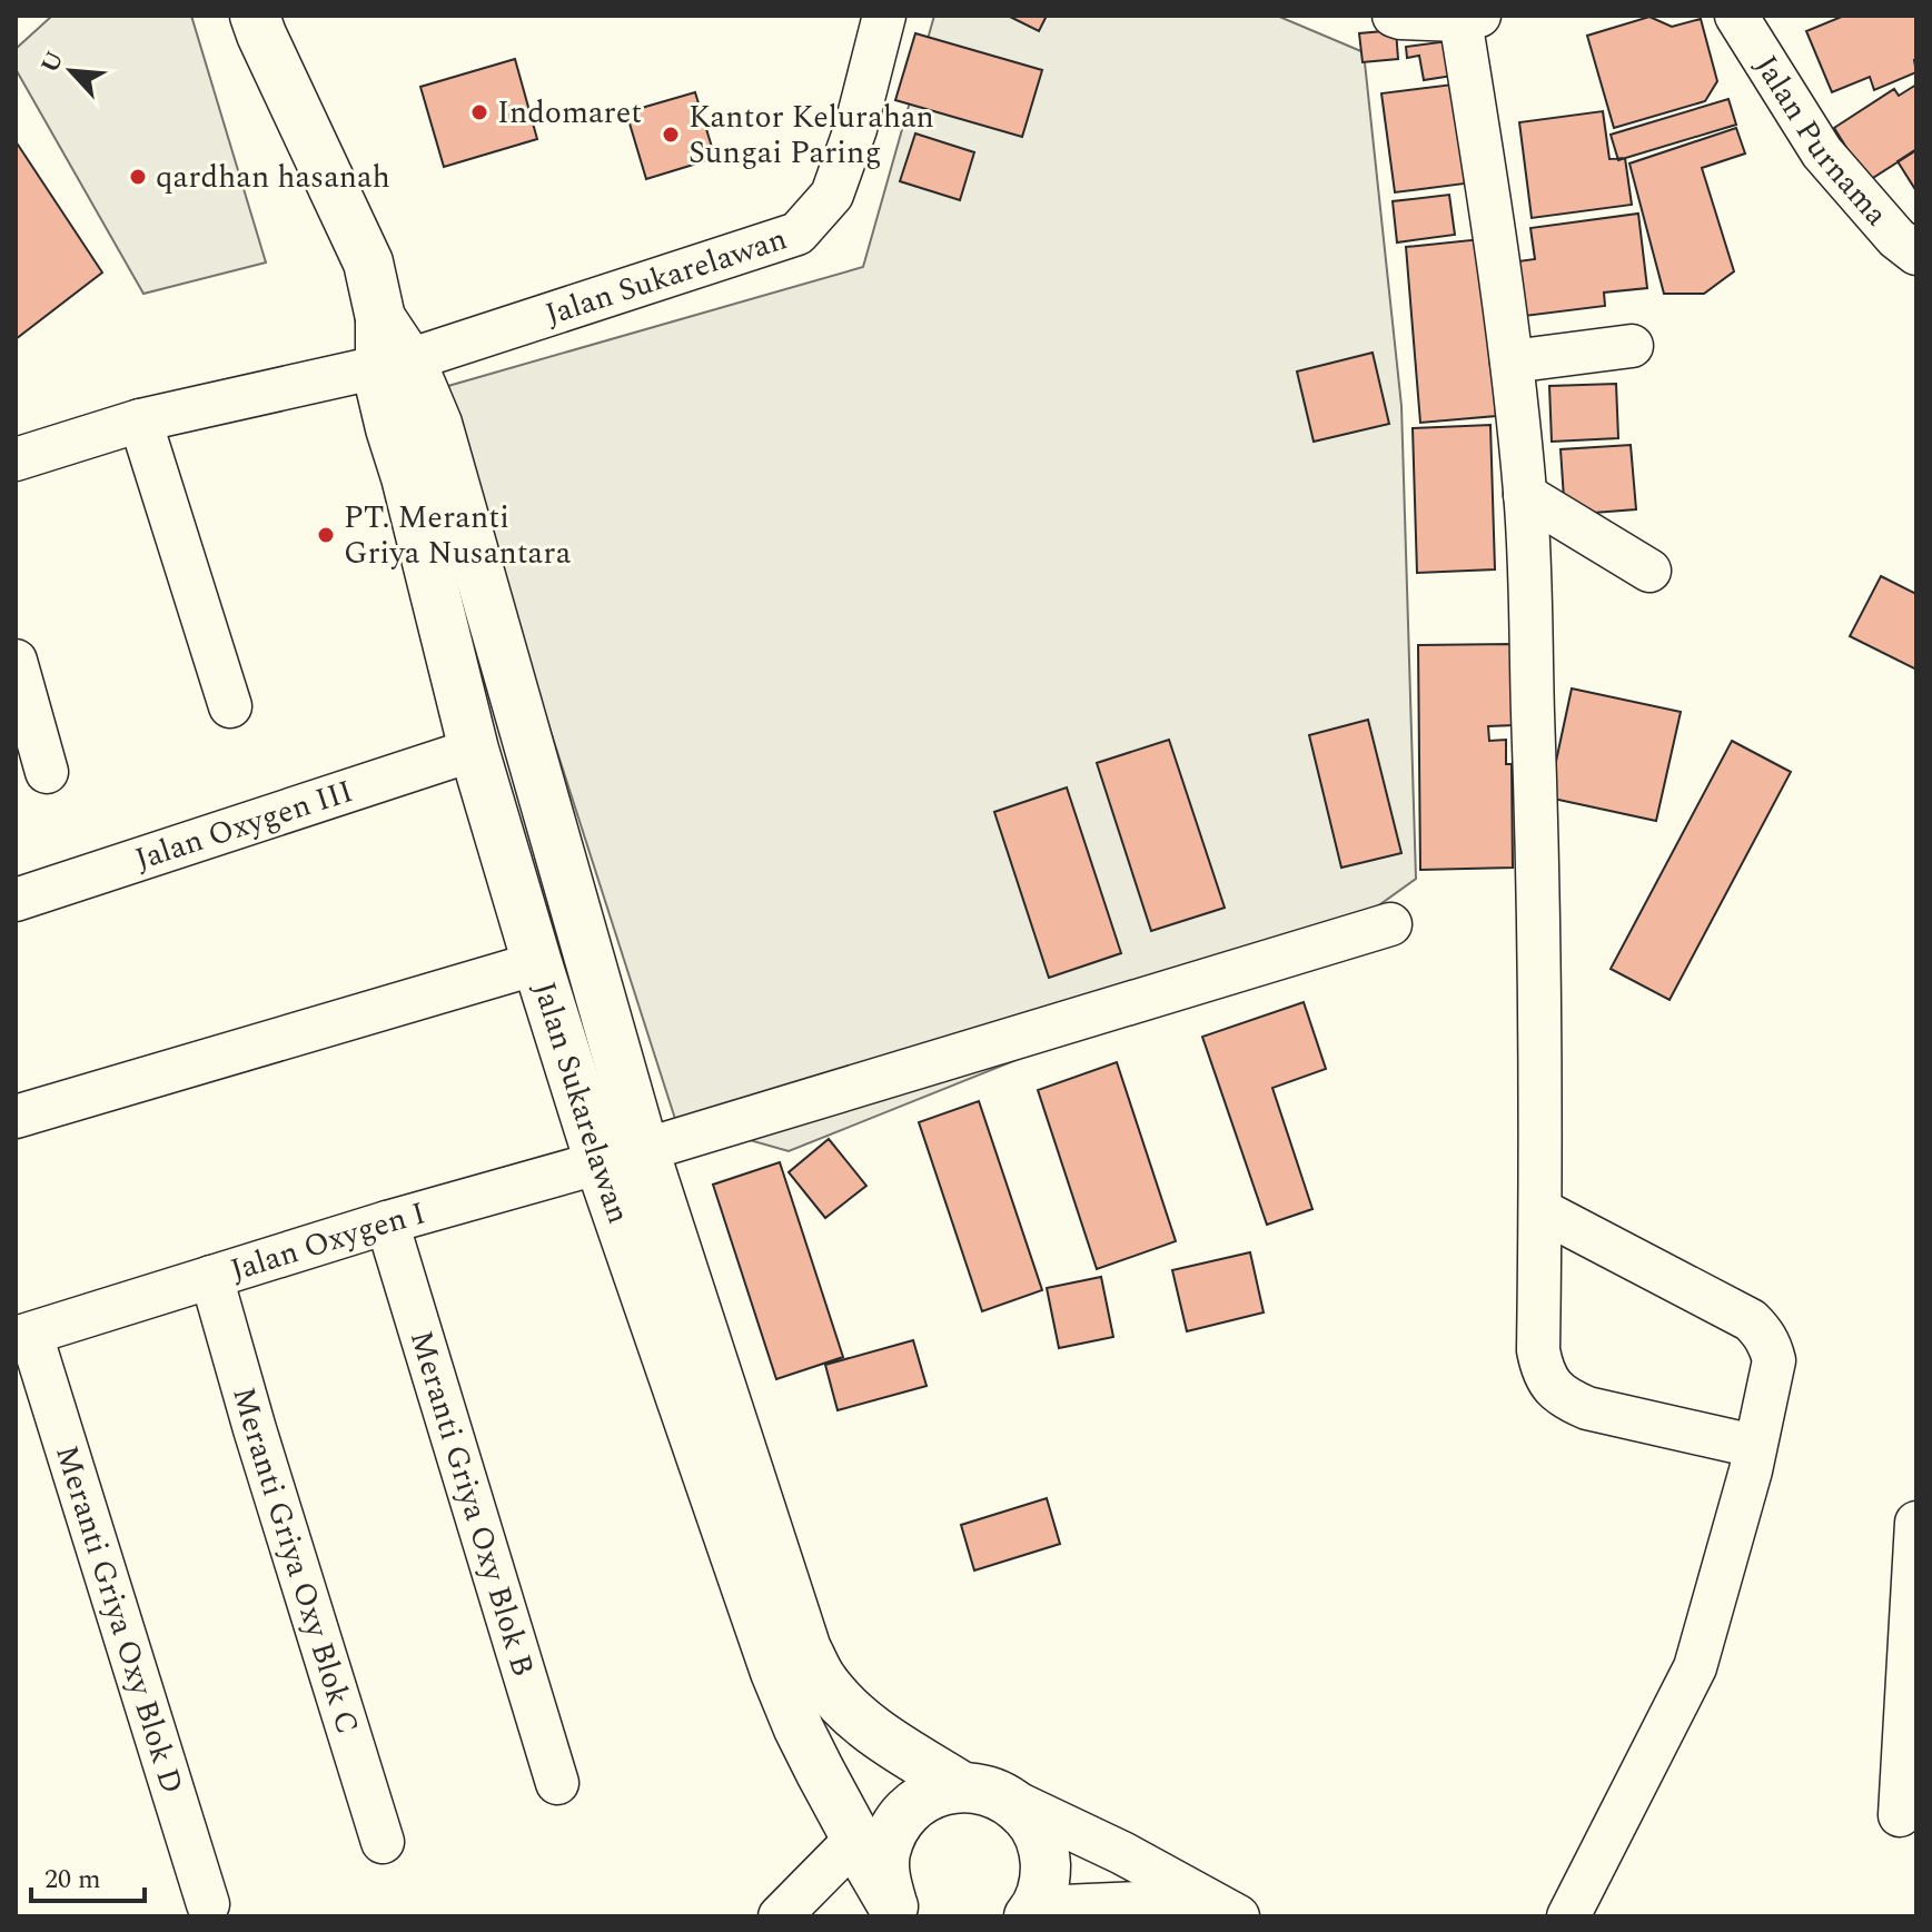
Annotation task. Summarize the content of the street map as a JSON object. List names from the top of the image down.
{
  "streets": {
    "main road": ["Jalan Sukarelawan"],
    "street": [
      "Jalan Purnama",
      "Jalan Oxygen III",
      "Jalan Oxygen I",
      "Meranti Griya Oxy Blok B",
      "Meranti Griya Oxy Blok C",
      "Meranti Griya Oxy Blok D"
    ]
  },
  "crossings": [
    ["Jalan Sukarelawan", "Jalan Oxygen III"],
    ["Jalan Sukarelawan", "Jalan Oxygen I"],
    ["Jalan Oxygen I", "Meranti Griya Oxy Blok B"],
    ["Jalan Oxygen I", "Meranti Griya Oxy Blok C"],
    ["Jalan Oxygen I", "Meranti Griya Oxy Blok D"]
  ],
  "places": [
    "Indomaret",
    "Kantor Kelurahan Sungai Paring",
    "qardhan hasanah",
    "PT. Meranti Griya Nusantara"
  ],
  "scale_bar": "20 m",
  "north": "top left"
}
